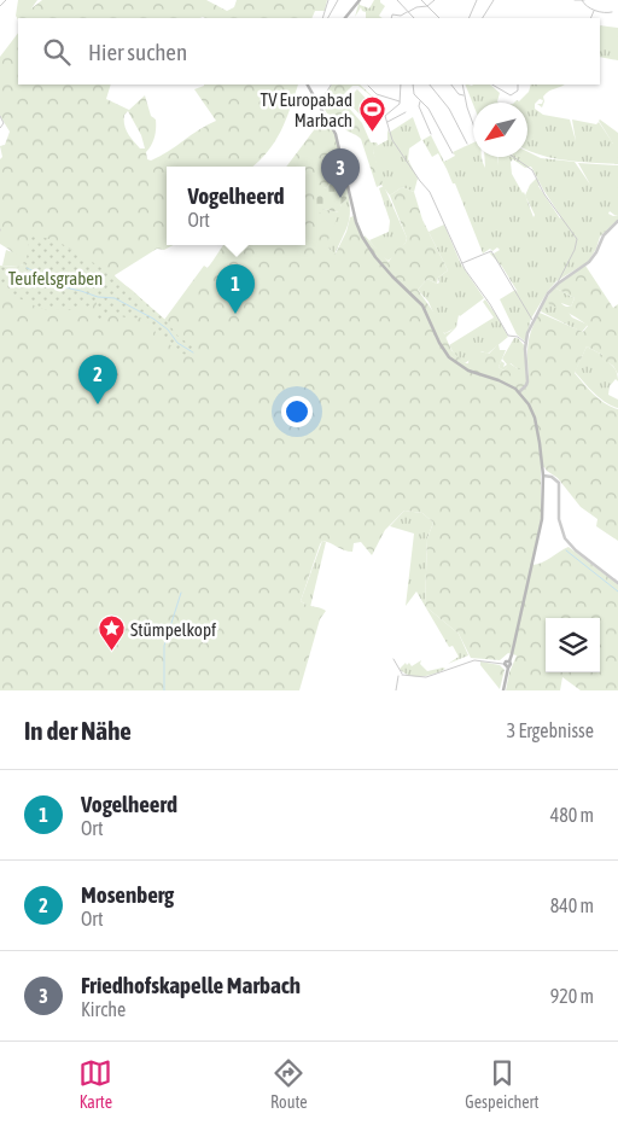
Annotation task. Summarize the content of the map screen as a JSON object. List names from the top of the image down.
{
  "parks": ["Teufelsgraben"],
  "places": {
    "sports": ["TV Europabad Marbach"],
    "place": ["Stümpelkopf"]
  },
  "north": "bottom left",
  "page": {
    "search": "Hier suchen",
    "pins": ["3", "1", "2"],
    "popup": ["Vogelheerd", "Ort"],
    "heading": ["In der Nähe", "3 Ergebnisse"],
    "list": [
      {
        "mark": "1",
        "name": "Vogelheerd",
        "note": "Ort",
        "value": "480 m"
      },
      {
        "mark": "2",
        "name": "Mosenberg",
        "note": "Ort",
        "value": "840 m"
      },
      {
        "mark": "3",
        "name": "Friedhofskapelle Marbach",
        "note": "Kirche",
        "value": "920 m"
      }
    ],
    "nav": ["Karte", "Route", "Gespeichert"]
  }
}
